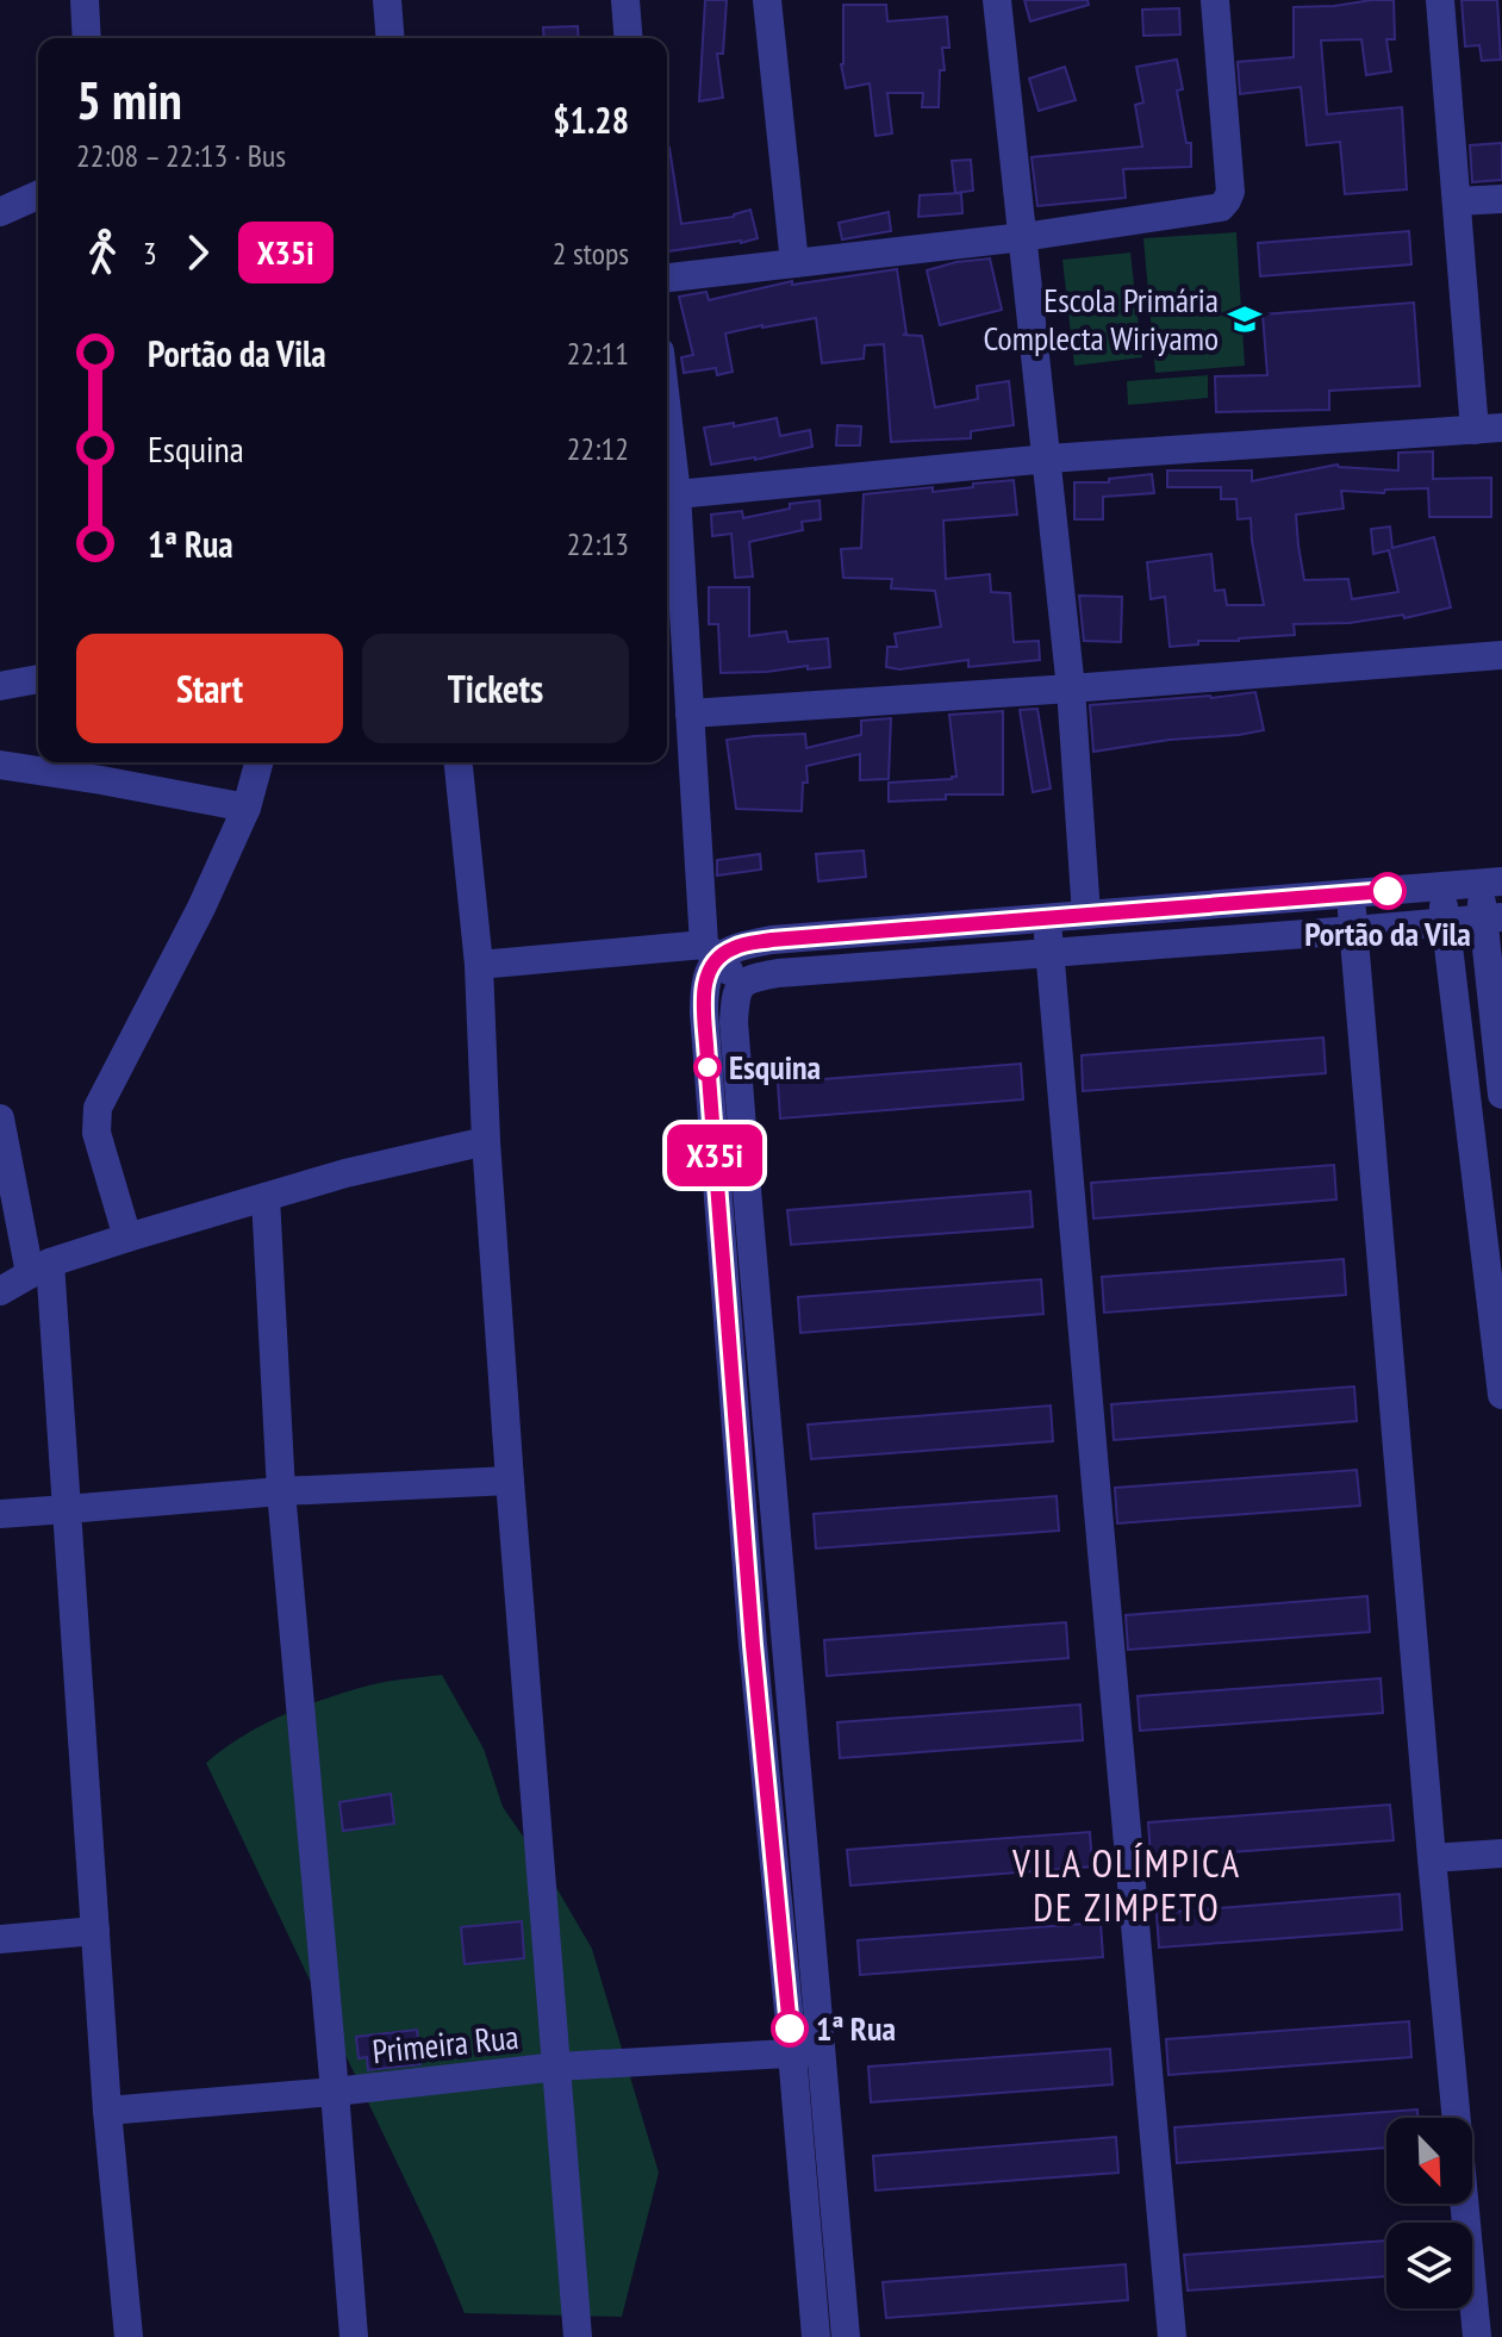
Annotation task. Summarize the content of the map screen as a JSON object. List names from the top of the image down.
{
  "streets": {
    "street": ["Primeira Rua"]
  },
  "districts": ["VILA OLÍMPICA DE ZIMPETO"],
  "places": {
    "school or university": ["Escola Primária Complecta Wiriyamo"],
    "other": ["Portão da Vila", "Esquina", "1ª Rua"]
  },
  "lines": ["bus line X35i"],
  "north": "bottom right",
  "page": {
    "on_map": "X35i",
    "heading": ["5 min", "22:08 – 22:13 · Bus", "$1.28"],
    "legs": ["3", "X35i", "2 stops"],
    "list": [
      {
        "name": "Portão da Vila",
        "value": "22:11"
      },
      {
        "name": "Esquina",
        "value": "22:12"
      },
      {
        "name": "1ª Rua",
        "value": "22:13"
      }
    ],
    "buttons": ["Start", "Tickets"]
  }
}
